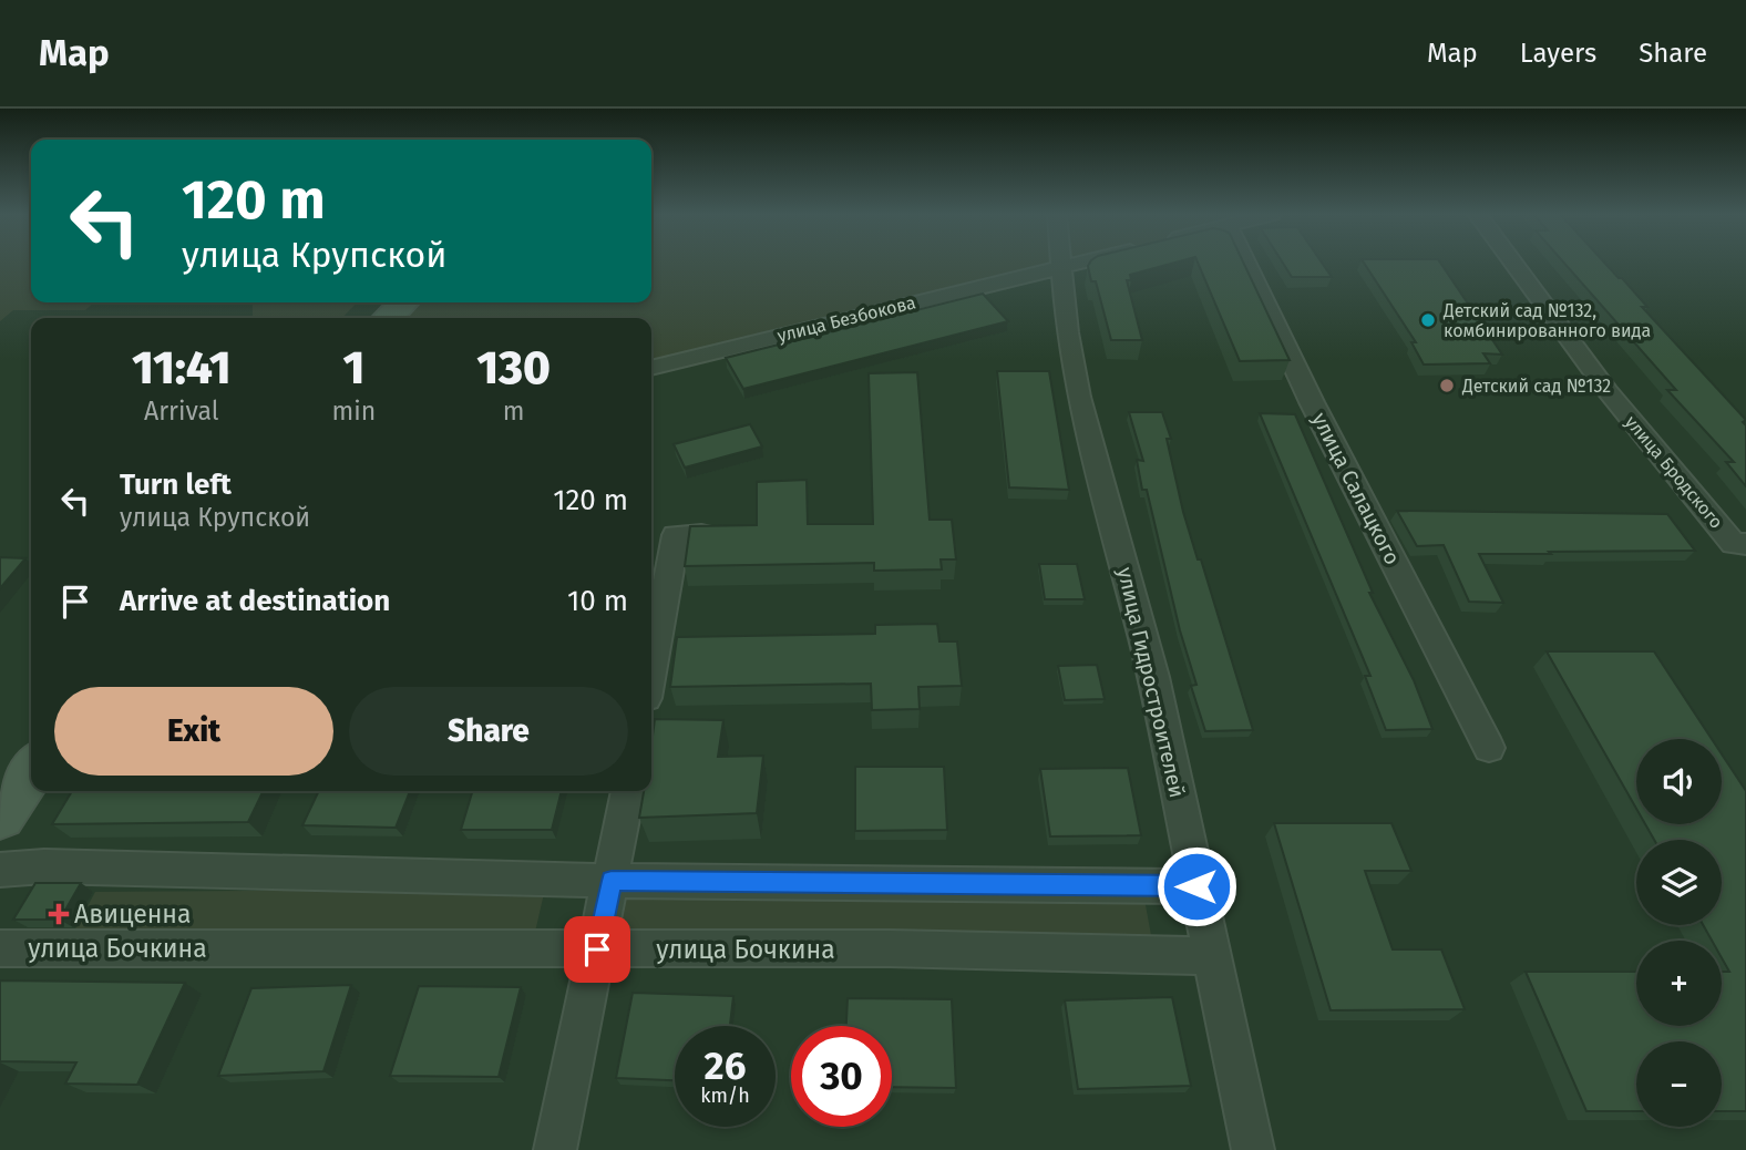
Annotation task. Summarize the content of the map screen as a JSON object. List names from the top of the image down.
{
  "streets": {
    "street": [
      "улица Безбокова",
      "улица Бродского",
      "улица Салацкого",
      "улица Гидростроителей",
      "улица Бочкина"
    ]
  },
  "crossings": [
    ["улица Безбокова", "улица Гидростроителей"],
    ["улица Гидростроителей", "улица Бочкина"]
  ],
  "places": {
    "other": ["Детский сад №132, комбинированного вида", "Детский сад №132"],
    "health": ["Авиценна"]
  },
  "page": {
    "header": "Map",
    "nav": ["Map", "Layers", "Share"],
    "turn": ["120 m", "улица Крупской"],
    "eta": [
      "11:41",
      "Arrival",
      "1",
      "min",
      "130",
      "m"
    ],
    "list": [
      {
        "name": "Turn left",
        "note": "улица Крупской",
        "value": "120 m"
      },
      {
        "name": "Arrive at destination",
        "value": "10 m"
      }
    ],
    "buttons": ["Exit", "Share"],
    "map_buttons": ["+", "−"],
    "speed": "26 km/h",
    "limit": "30"
  }
}
